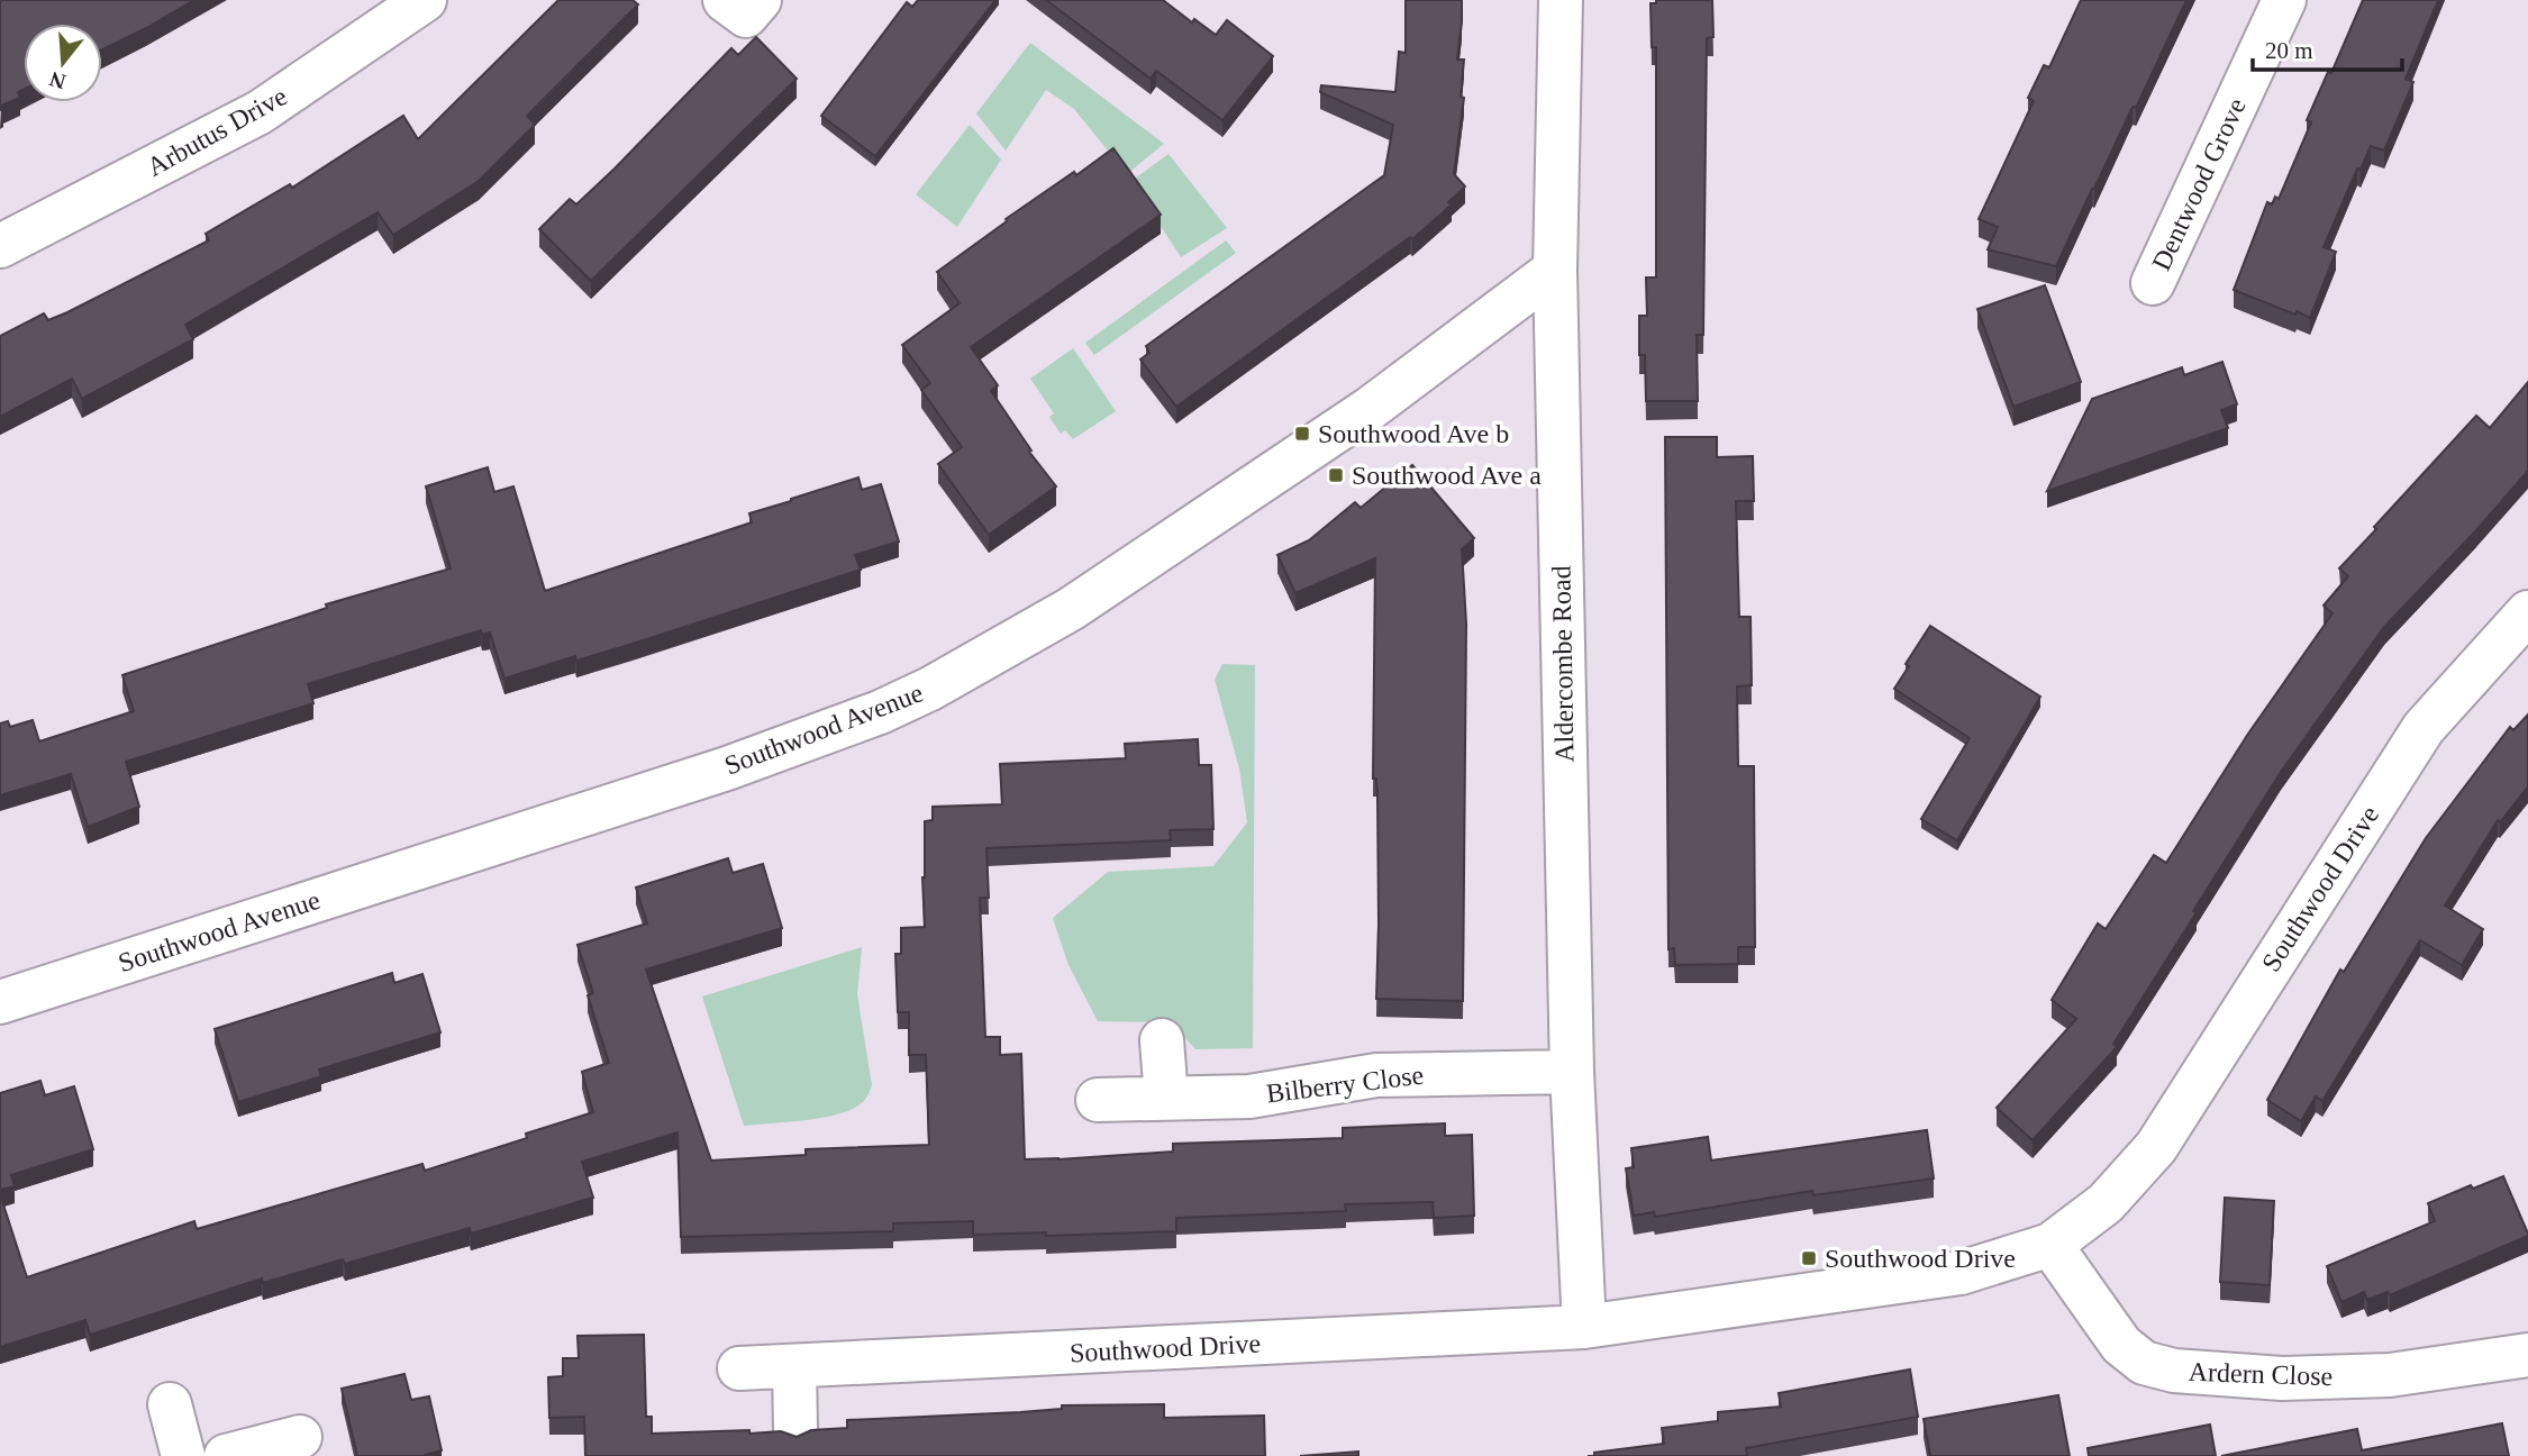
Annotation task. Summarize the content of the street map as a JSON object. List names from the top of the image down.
{
  "streets": {
    "street": [
      "Arbutus Drive",
      "Dentwood Grove",
      "Aldercombe Road",
      "Southwood Avenue",
      "Southwood Drive",
      "Bilberry Close",
      "Ardern Close"
    ]
  },
  "crossings": [
    ["Aldercombe Road", "Southwood Avenue"],
    ["Aldercombe Road", "Southwood Drive"],
    ["Aldercombe Road", "Bilberry Close"],
    ["Southwood Drive", "Ardern Close"]
  ],
  "places": {
    "transit": ["Southwood Ave b", "Southwood Ave a", "Southwood Drive"]
  },
  "scale_bar": "20 m",
  "north": "bottom"
}
